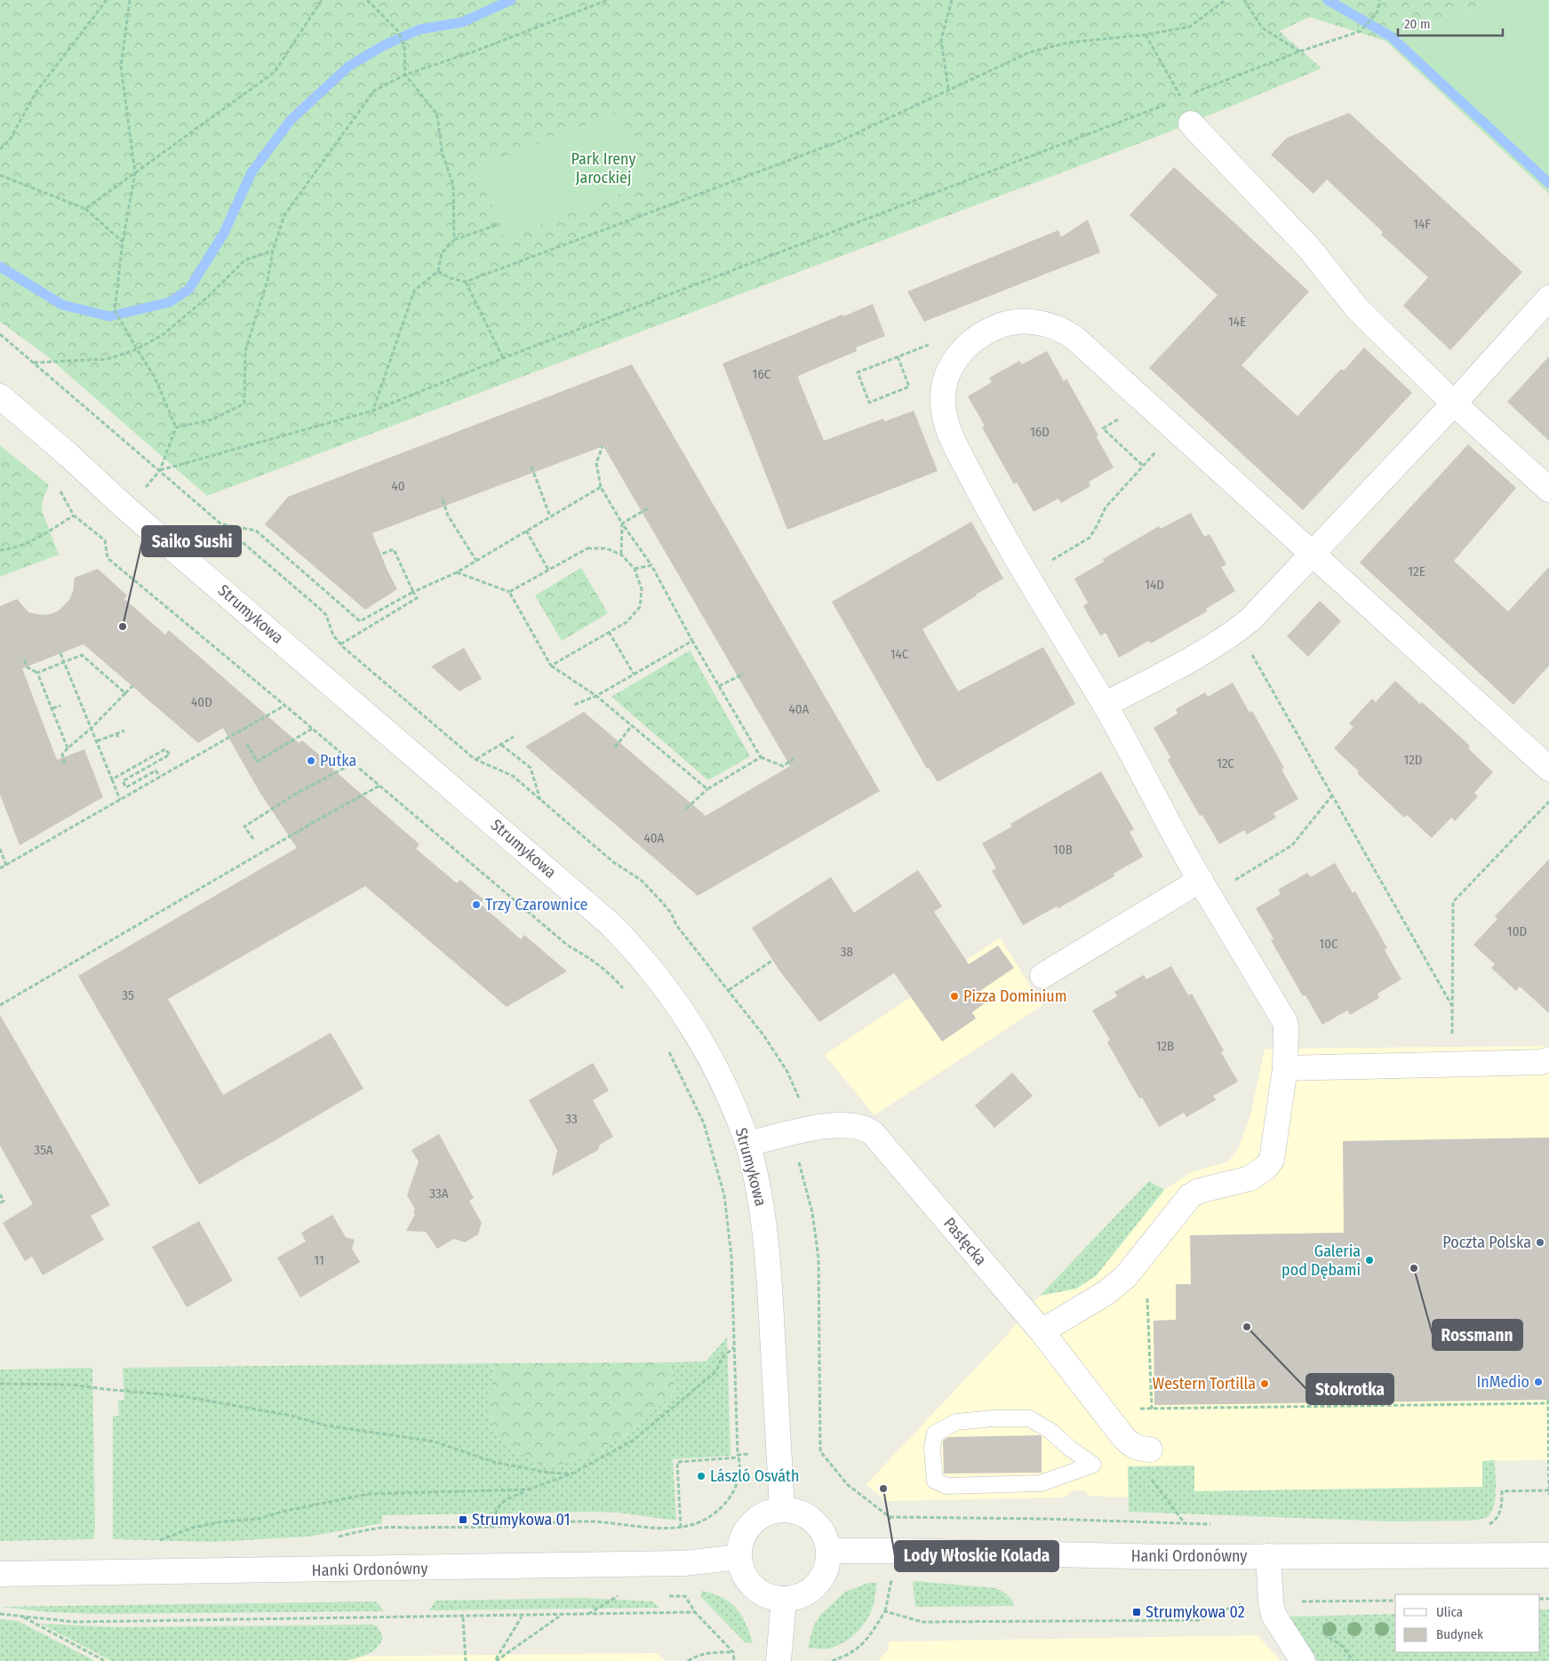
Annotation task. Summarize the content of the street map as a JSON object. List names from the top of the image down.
{
  "streets": {
    "street": ["Strumykowa", "Pasłęcka", "Hanki Ordonówny"]
  },
  "crossings": [
    ["Strumykowa", "Pasłęcka"],
    ["Strumykowa", "Hanki Ordonówny"]
  ],
  "parks": ["Park Ireny Jarockiej"],
  "places": {
    "other": [
      "Saiko Sushi",
      "Putka",
      "Trzy Czarownice",
      "Pizza Dominium",
      "Poczta Polska",
      "Galeria pod Dębami",
      "Rossmann",
      "Stokrotka",
      "InMedio",
      "Western Tortilla",
      "László Osváth",
      "Lody Włoskie Kolada"
    ],
    "transit": ["Strumykowa 01", "Strumykowa 02"]
  },
  "house_numbers": [
    "14F",
    "14E",
    "16C",
    "16D",
    "40",
    "12E",
    "14D",
    "14C",
    "40D",
    "40A",
    "12D",
    "12C",
    "40A",
    "10B",
    "10D",
    "10C",
    "38",
    "35",
    "12B",
    "33",
    "35A",
    "33A",
    "11"
  ],
  "legend": ["Ulica", "Budynek"],
  "scale_bar": "20 m"
}
